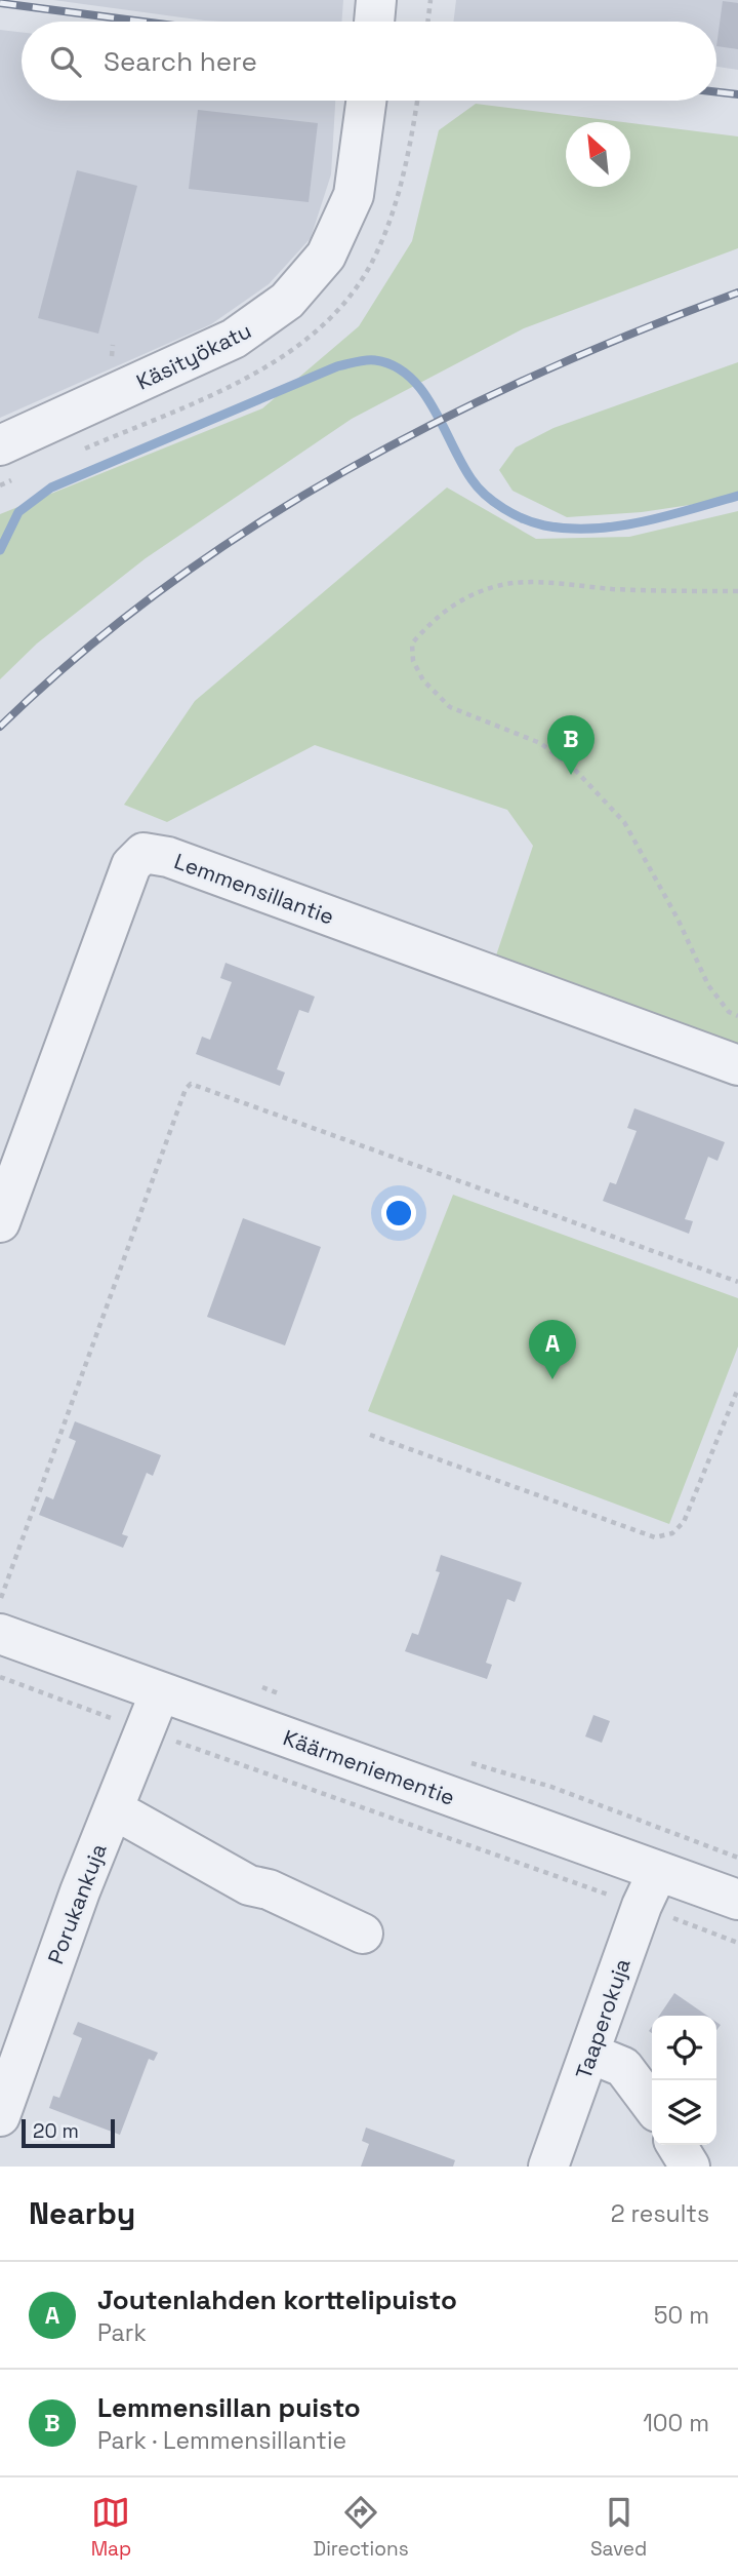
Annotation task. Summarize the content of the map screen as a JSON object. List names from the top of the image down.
{
  "streets": {
    "street": [
      "Käsityökatu",
      "Lemmensillantie",
      "Käärmeniementie",
      "Porukankuja",
      "Taaperokuja"
    ]
  },
  "crossings": [
    ["Käärmeniementie", "Porukankuja"],
    ["Käärmeniementie", "Taaperokuja"]
  ],
  "scale_bar": "20 m",
  "north": "top left",
  "page": {
    "search": "Search here",
    "pins": ["B", "A"],
    "scale": "20 m",
    "heading": ["Nearby", "2 results"],
    "list": [
      {
        "mark": "A",
        "name": "Joutenlahden korttelipuisto",
        "note": "Park",
        "value": "50 m"
      },
      {
        "mark": "B",
        "name": "Lemmensillan puisto",
        "note": "Park · Lemmensillantie",
        "value": "100 m"
      }
    ],
    "nav": ["Map", "Directions", "Saved"]
  }
}
